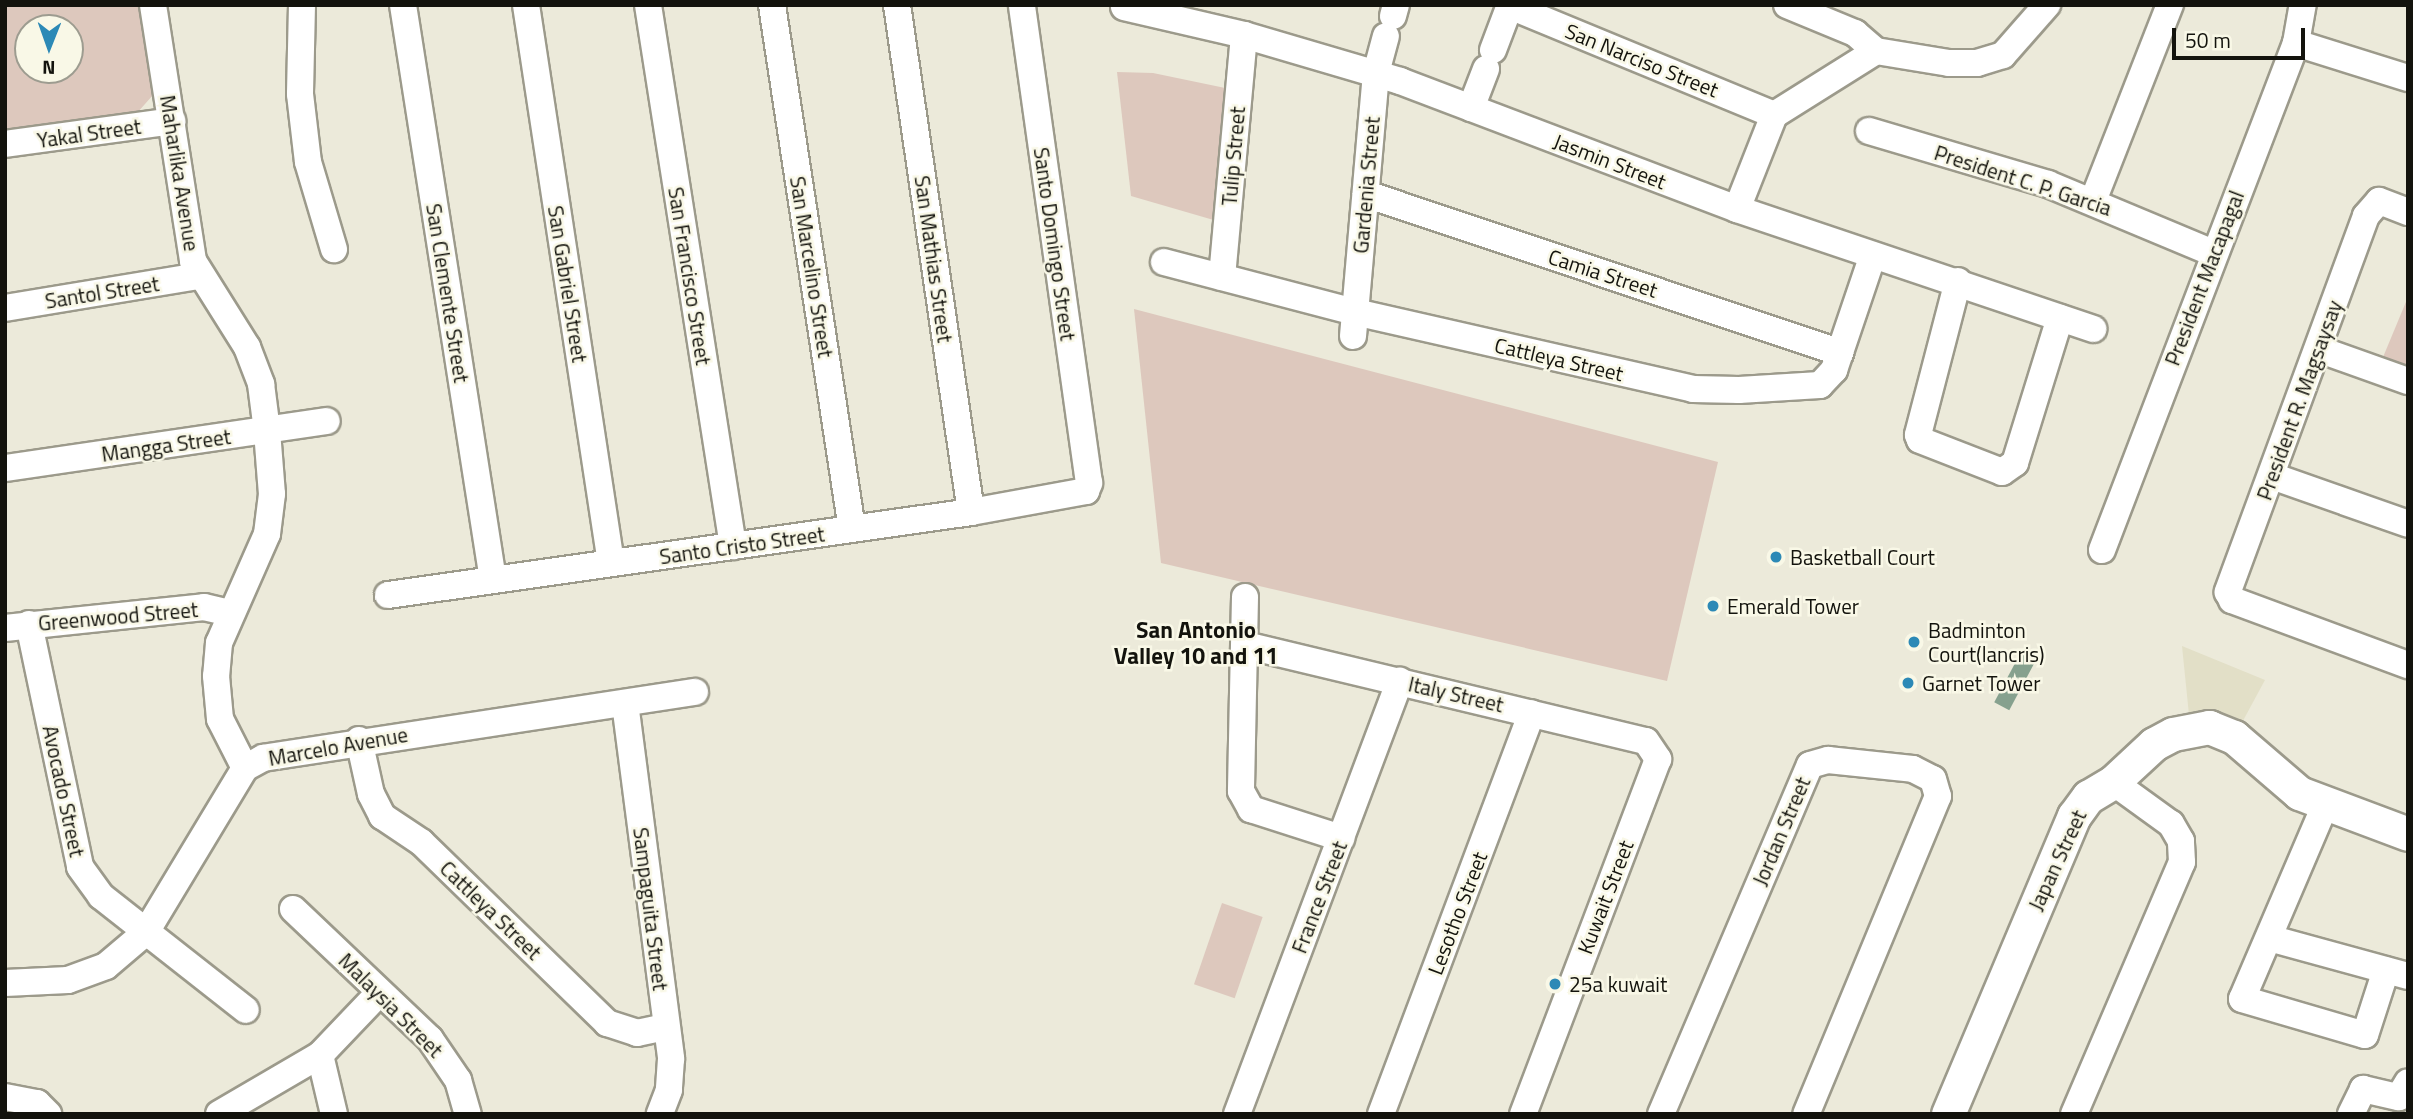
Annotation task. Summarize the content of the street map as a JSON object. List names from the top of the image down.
{
  "streets": {
    "main road": ["Japan Street"],
    "street": [
      "San Narciso Street",
      "Yakal Street",
      "Tulip Street",
      "Jasmin Street",
      "Maharlika Avenue",
      "President C. P. Garcia",
      "Gardenia Street",
      "Santo Domingo Street",
      "San Mathias Street",
      "San Marcelino Street",
      "Camia Street",
      "San Francisco Street",
      "President Macapagal",
      "San Gabriel Street",
      "Santol Street",
      "San Clemente Street",
      "Cattleya Street",
      "President R. Magsaysay",
      "Mangga Street",
      "Santo Cristo Street",
      "Greenwood Street",
      "Italy Street",
      "Marcelo Avenue",
      "Avocado Street",
      "Jordan Street",
      "France Street",
      "Kuwait Street",
      "Sampaguita Street",
      "Lesotho Street",
      "Malaysia Street"
    ]
  },
  "crossings": [
    ["Yakal Street", "Maharlika Avenue"],
    ["Tulip Street", "Jasmin Street"],
    ["Tulip Street", "Cattleya Street"],
    ["Jasmin Street", "Gardenia Street"],
    ["Jasmin Street", "Cattleya Street"],
    ["Maharlika Avenue", "Santol Street"],
    ["Maharlika Avenue", "Mangga Street"],
    ["Maharlika Avenue", "Greenwood Street"],
    ["Maharlika Avenue", "Marcelo Avenue"],
    ["President C. P. Garcia", "President Macapagal"],
    ["Gardenia Street", "Camia Street"],
    ["Gardenia Street", "Cattleya Street"],
    ["Santo Domingo Street", "Santo Cristo Street"],
    ["San Mathias Street", "Santo Cristo Street"],
    ["San Marcelino Street", "Santo Cristo Street"],
    ["Camia Street", "Cattleya Street"],
    ["San Francisco Street", "Santo Cristo Street"],
    ["San Gabriel Street", "Santo Cristo Street"],
    ["San Clemente Street", "Santo Cristo Street"],
    ["Cattleya Street", "Marcelo Avenue"],
    ["Cattleya Street", "Sampaguita Street"],
    ["Greenwood Street", "Avocado Street"],
    ["Italy Street", "France Street"],
    ["Italy Street", "Kuwait Street"],
    ["Italy Street", "Lesotho Street"],
    ["Marcelo Avenue", "Avocado Street"],
    ["Marcelo Avenue", "Sampaguita Street"]
  ],
  "districts": ["San Antonio Valley 10 and 11"],
  "places": [
    "Basketball Court",
    "Emerald Tower",
    "Badminton Court(lancris)",
    "Garnet Tower",
    "25a kuwait"
  ],
  "scale_bar": "50 m",
  "north": "bottom"
}
